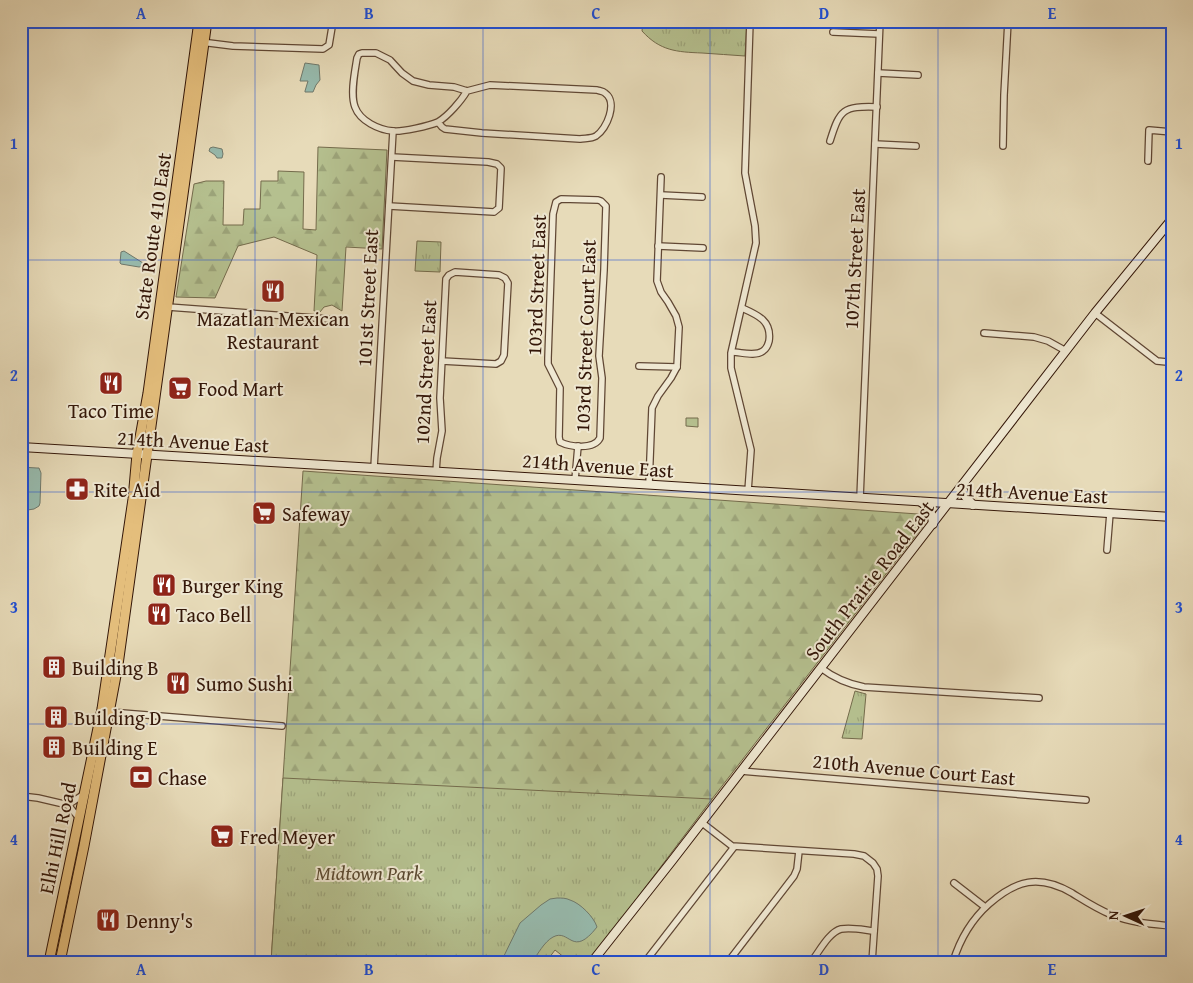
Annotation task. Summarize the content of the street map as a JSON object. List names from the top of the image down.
{
  "streets": {
    "main road": ["State Route 410 East", "Elhi Hill Road"],
    "street": [
      "107th Street East",
      "103rd Street East",
      "101st Street East",
      "103rd Street Court East",
      "102nd Street East",
      "214th Avenue East",
      "South Prairie Road East",
      "210th Avenue Court East"
    ]
  },
  "crossings": [
    ["State Route 410 East", "214th Avenue East"],
    ["State Route 410 East", "Elhi Hill Road"],
    ["107th Street East", "214th Avenue East"],
    ["103rd Street East", "103rd Street Court East"],
    ["101st Street East", "214th Avenue East"],
    ["103rd Street Court East", "214th Avenue East"],
    ["102nd Street East", "214th Avenue East"],
    ["214th Avenue East", "South Prairie Road East"],
    ["214th Avenue East", "Elhi Hill Road"],
    ["South Prairie Road East", "210th Avenue Court East"]
  ],
  "parks": ["Midtown Park"],
  "places": {
    "restaurant": [
      "Mazatlan Mexican Restaurant",
      "Taco Time",
      "Burger King",
      "Taco Bell",
      "Sumo Sushi",
      "Denny's"
    ],
    "supermarket": ["Food Mart", "Safeway", "Fred Meyer"],
    "pharmacy": ["Rite Aid"],
    "building": ["Building B", "Building D", "Building E"],
    "bank": ["Chase"]
  },
  "north": "left",
  "grid": {
    "columns": [
      "A",
      "B",
      "C",
      "D",
      "E"
    ],
    "rows": [
      "1",
      "2",
      "3",
      "4"
    ]
  }
}
